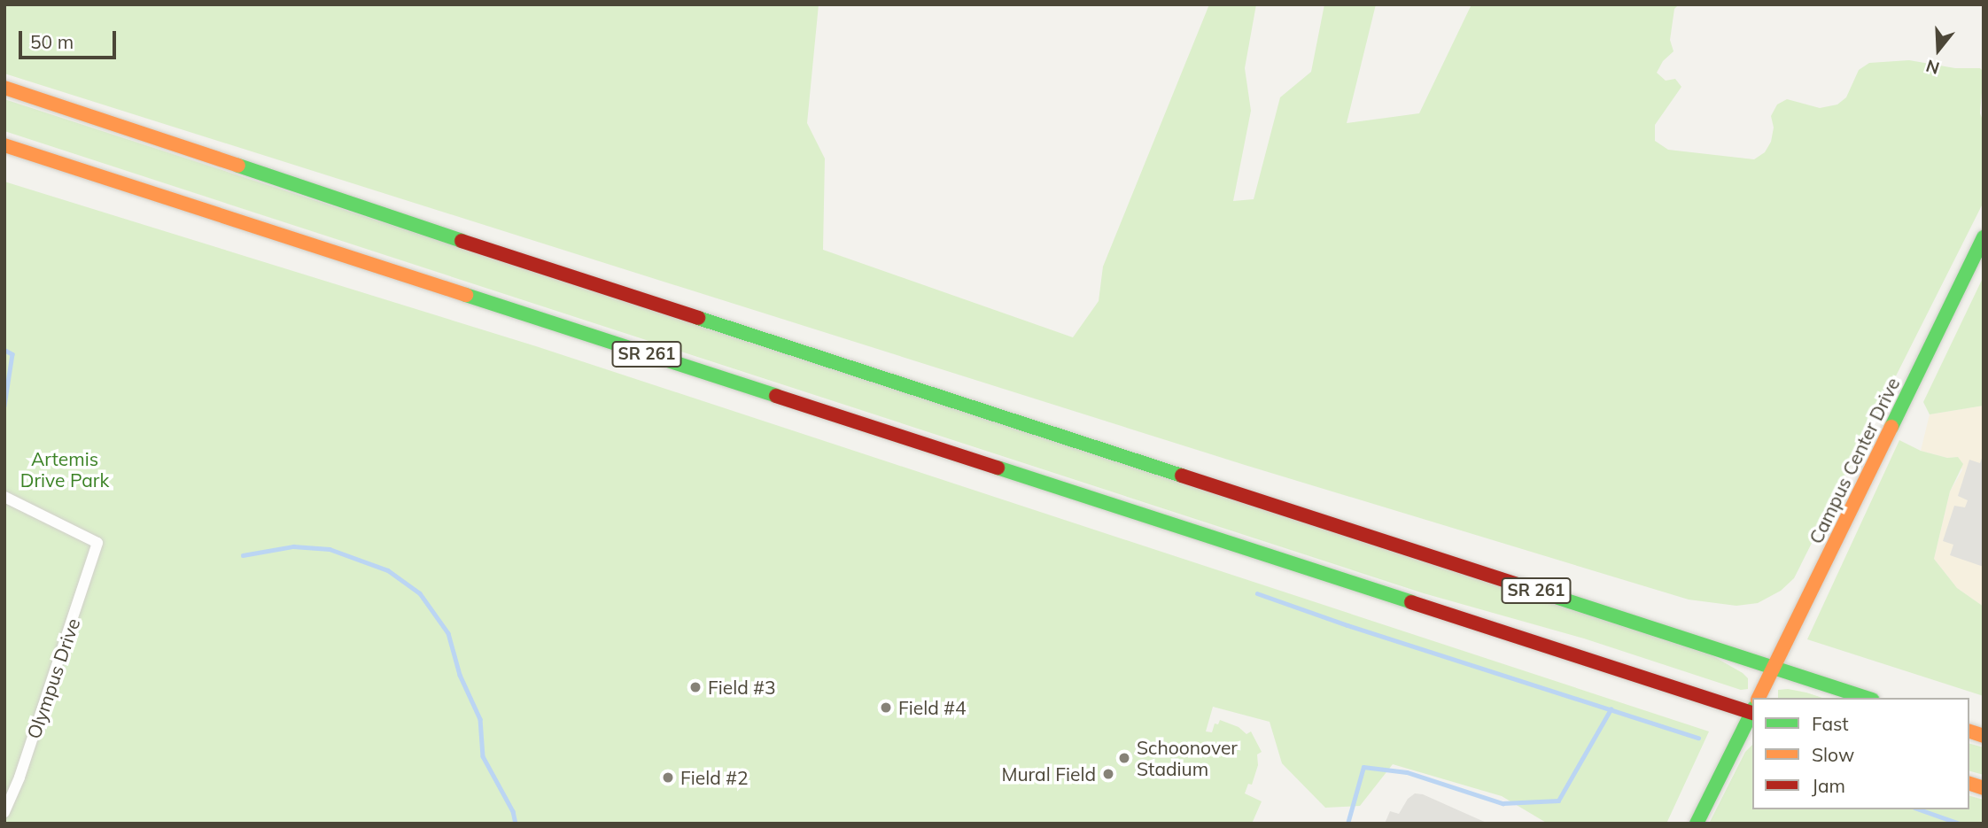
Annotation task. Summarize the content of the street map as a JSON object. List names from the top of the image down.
{
  "streets": {
    "main road": ["SR 261", "Campus Center Drive"],
    "street": ["Olympus Drive"]
  },
  "crossings": [
    ["SR 261", "Campus Center Drive"]
  ],
  "parks": ["Artemis Drive Park"],
  "places": [
    "Field #3",
    "Field #4",
    "Schoonover Stadium",
    "Mural Field",
    "Field #2"
  ],
  "legend": ["Fast", "Slow", "Jam"],
  "scale_bar": "50 m",
  "north": "bottom"
}
